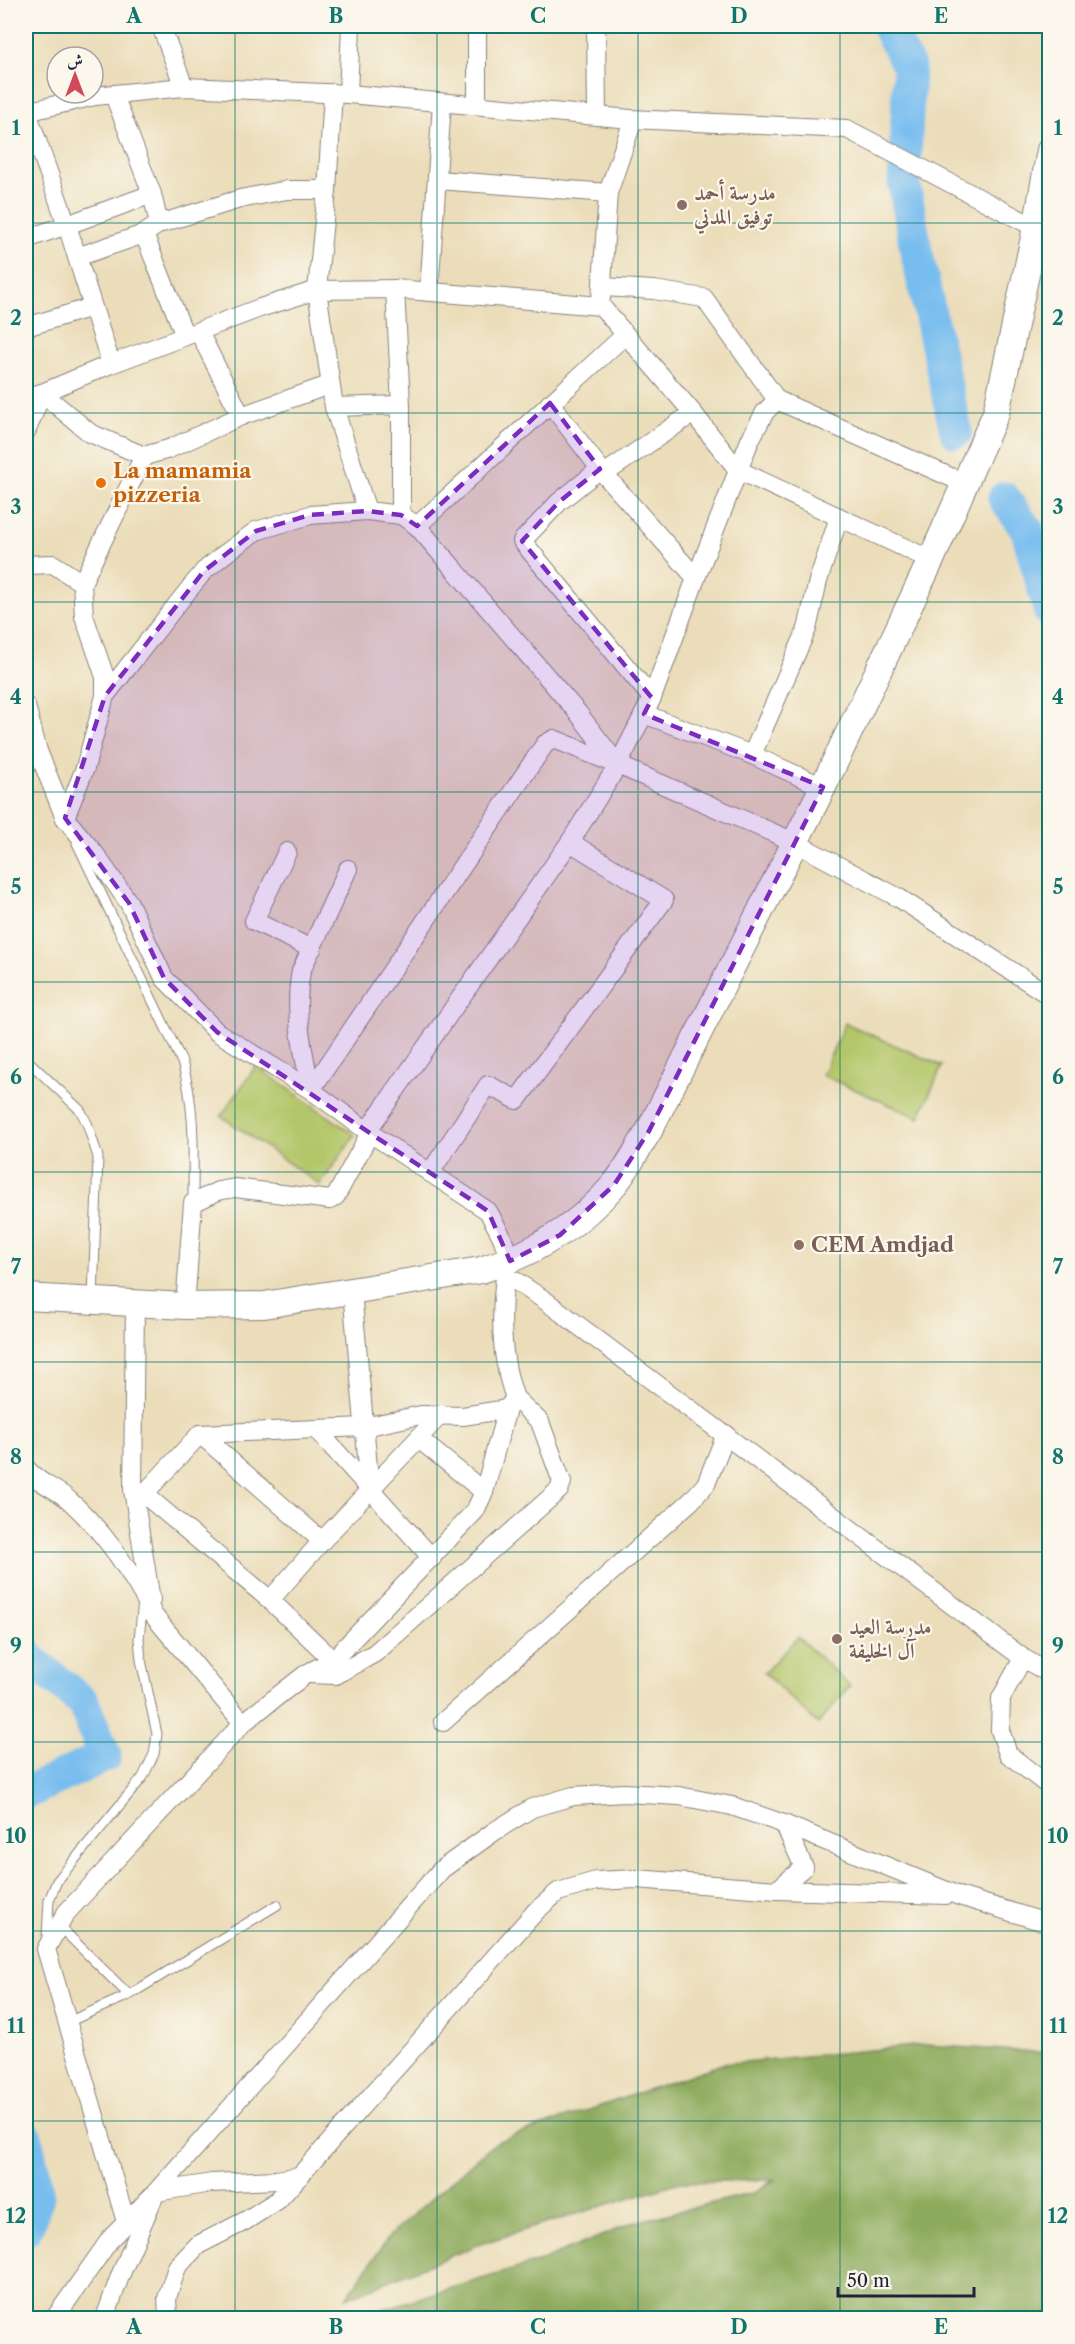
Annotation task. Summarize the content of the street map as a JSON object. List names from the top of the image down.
{
  "places": [
    "مدرسة أحمد توفيق المدني",
    "La mamamia pizzeria",
    "CEM Amdjad",
    "مدرسة العيد آل الخليفة"
  ],
  "scale_bar": "50 m",
  "north": "top",
  "grid": {
    "columns": [
      "A",
      "B",
      "C",
      "D",
      "E"
    ],
    "rows": [
      "1",
      "2",
      "3",
      "4",
      "5",
      "6",
      "7",
      "8",
      "9",
      "10",
      "11",
      "12"
    ]
  }
}
